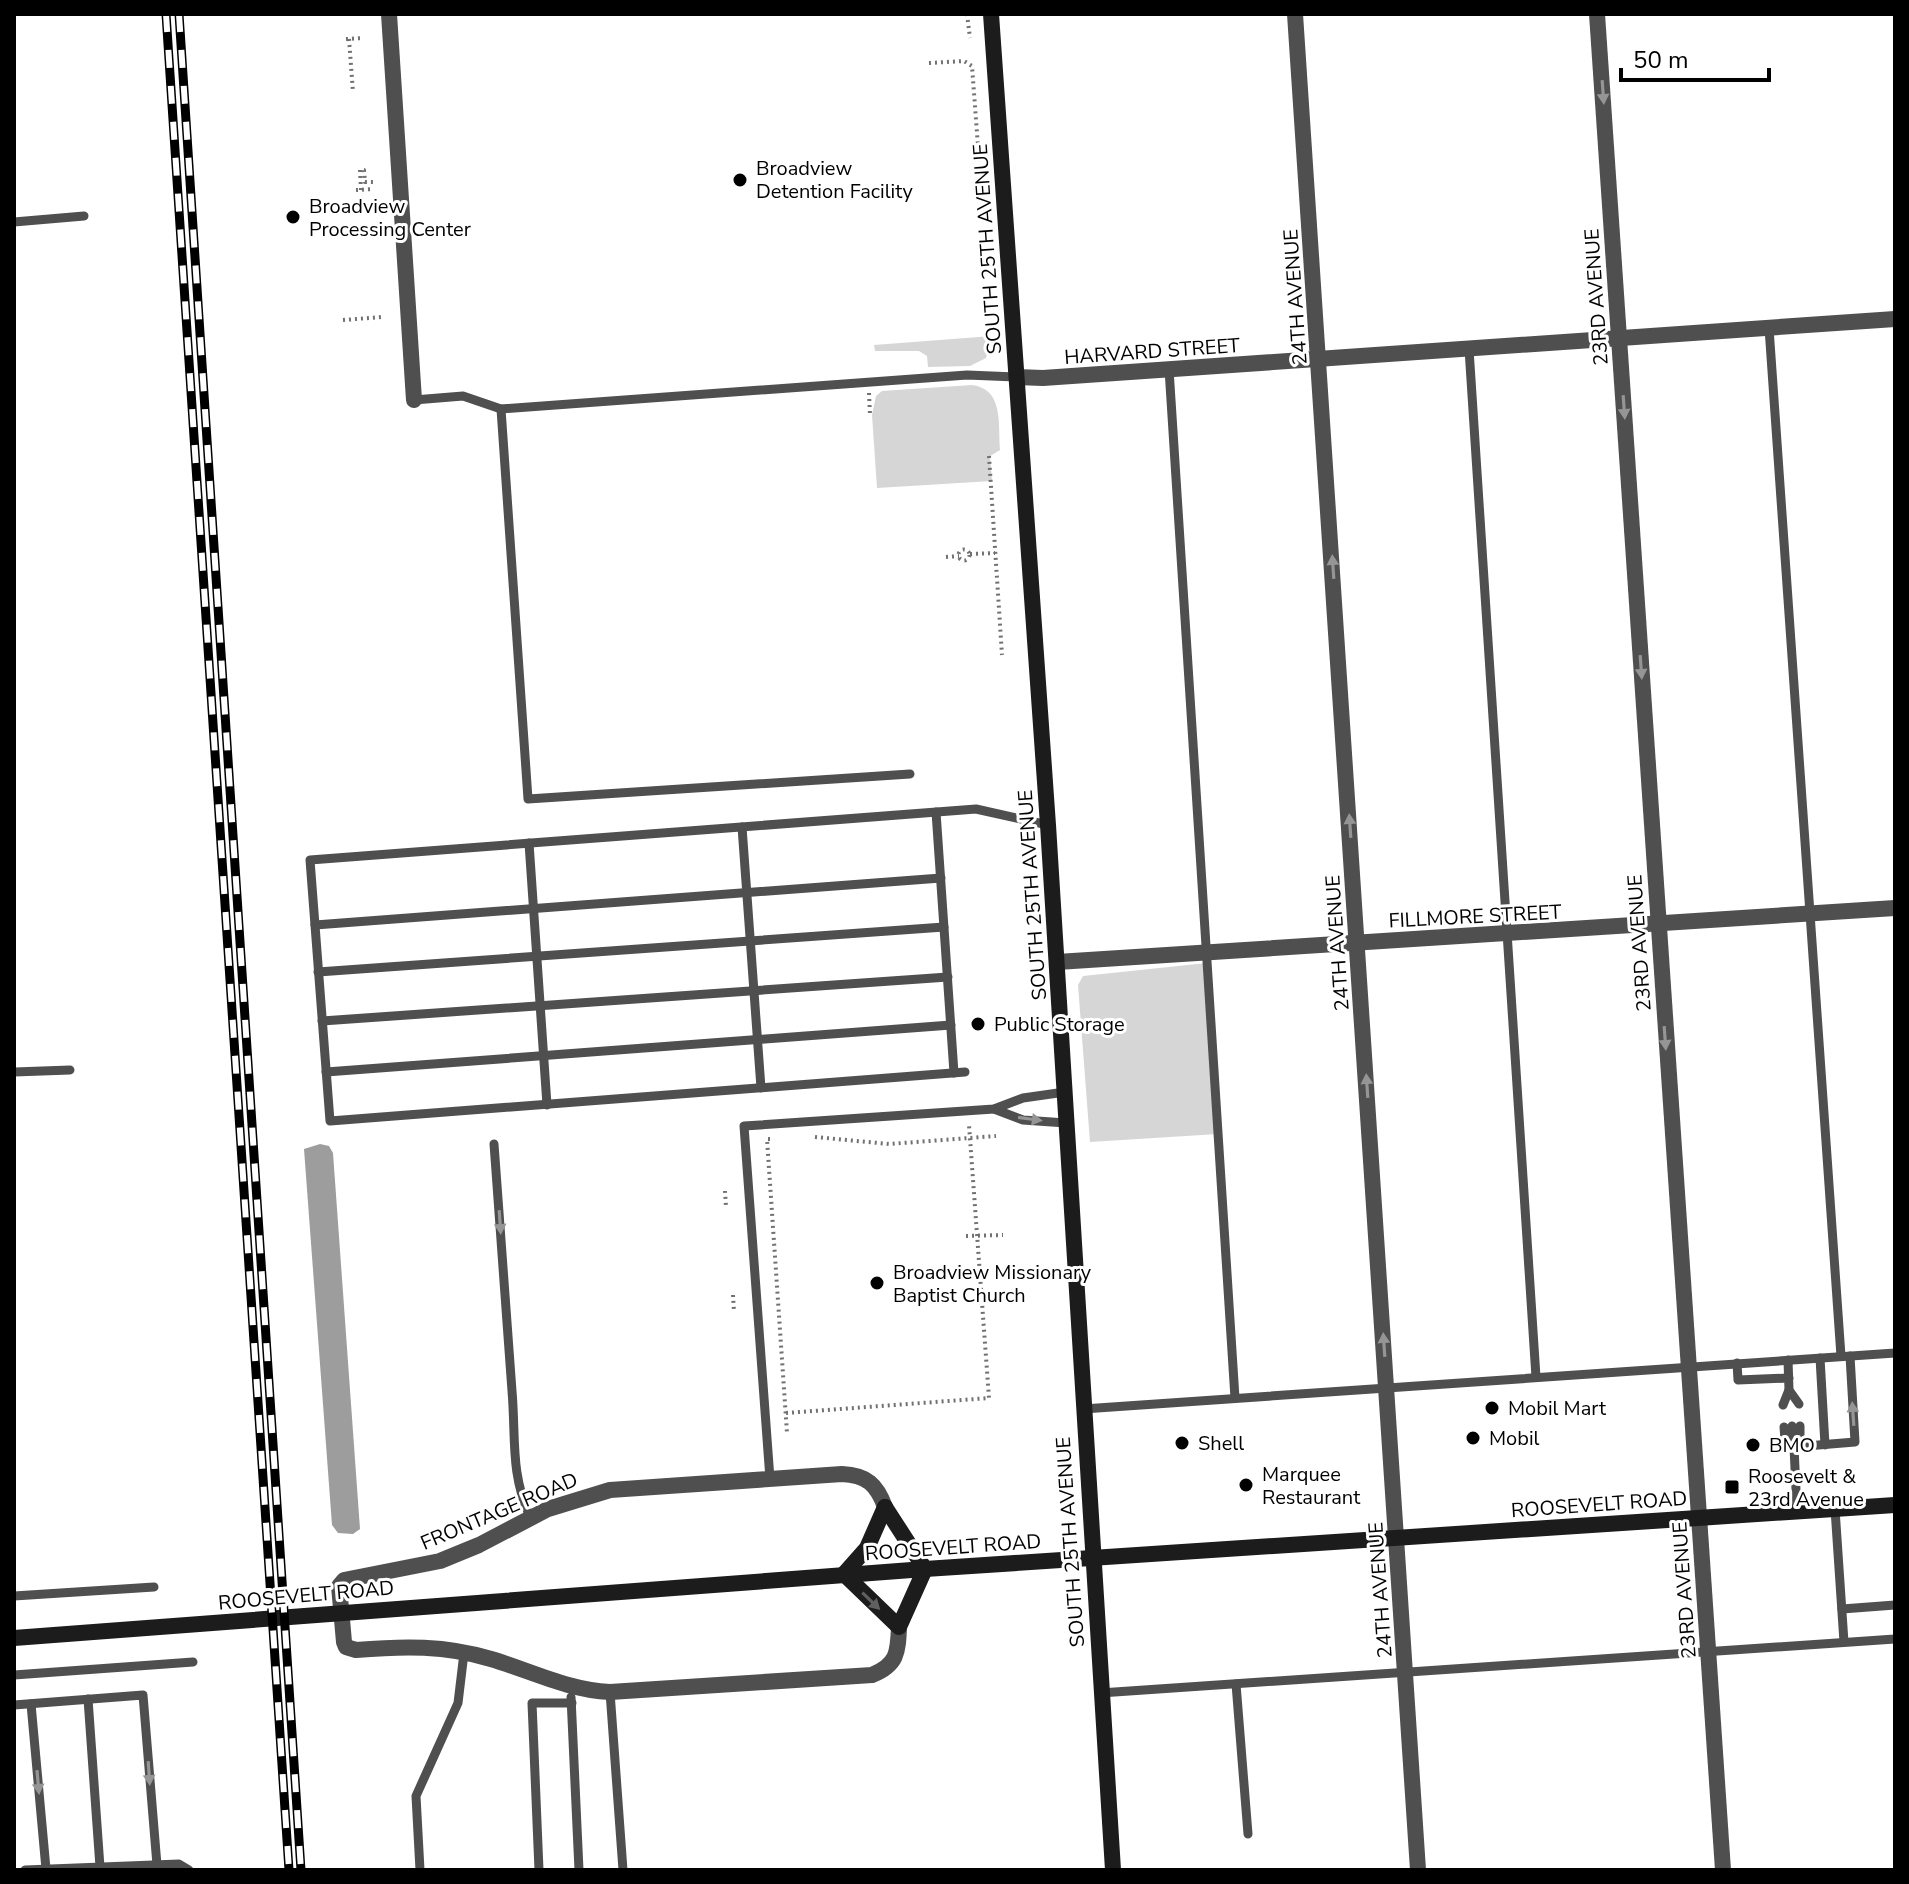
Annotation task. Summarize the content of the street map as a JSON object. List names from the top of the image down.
{
  "streets": {
    "main road": ["SOUTH 25TH AVENUE", "ROOSEVELT ROAD"],
    "street": [
      "24TH AVENUE",
      "23RD AVENUE",
      "HARVARD STREET",
      "FILLMORE STREET",
      "FRONTAGE ROAD"
    ]
  },
  "crossings": [
    ["SOUTH 25TH AVENUE", "HARVARD STREET"],
    ["SOUTH 25TH AVENUE", "FILLMORE STREET"],
    ["SOUTH 25TH AVENUE", "ROOSEVELT ROAD"],
    ["24TH AVENUE", "HARVARD STREET"],
    ["24TH AVENUE", "FILLMORE STREET"],
    ["24TH AVENUE", "ROOSEVELT ROAD"],
    ["23RD AVENUE", "HARVARD STREET"],
    ["23RD AVENUE", "FILLMORE STREET"],
    ["23RD AVENUE", "ROOSEVELT ROAD"]
  ],
  "one_way": ["24TH AVENUE", "23RD AVENUE"],
  "places": {
    "other": [
      "Broadview Detention Facility",
      "Broadview Processing Center",
      "Public Storage",
      "Broadview Missionary Baptist Church",
      "Mobil Mart",
      "Mobil",
      "Shell",
      "BMO",
      "Marquee Restaurant"
    ],
    "transit": ["Roosevelt & 23rd Avenue"]
  },
  "scale_bar": "50 m"
}
